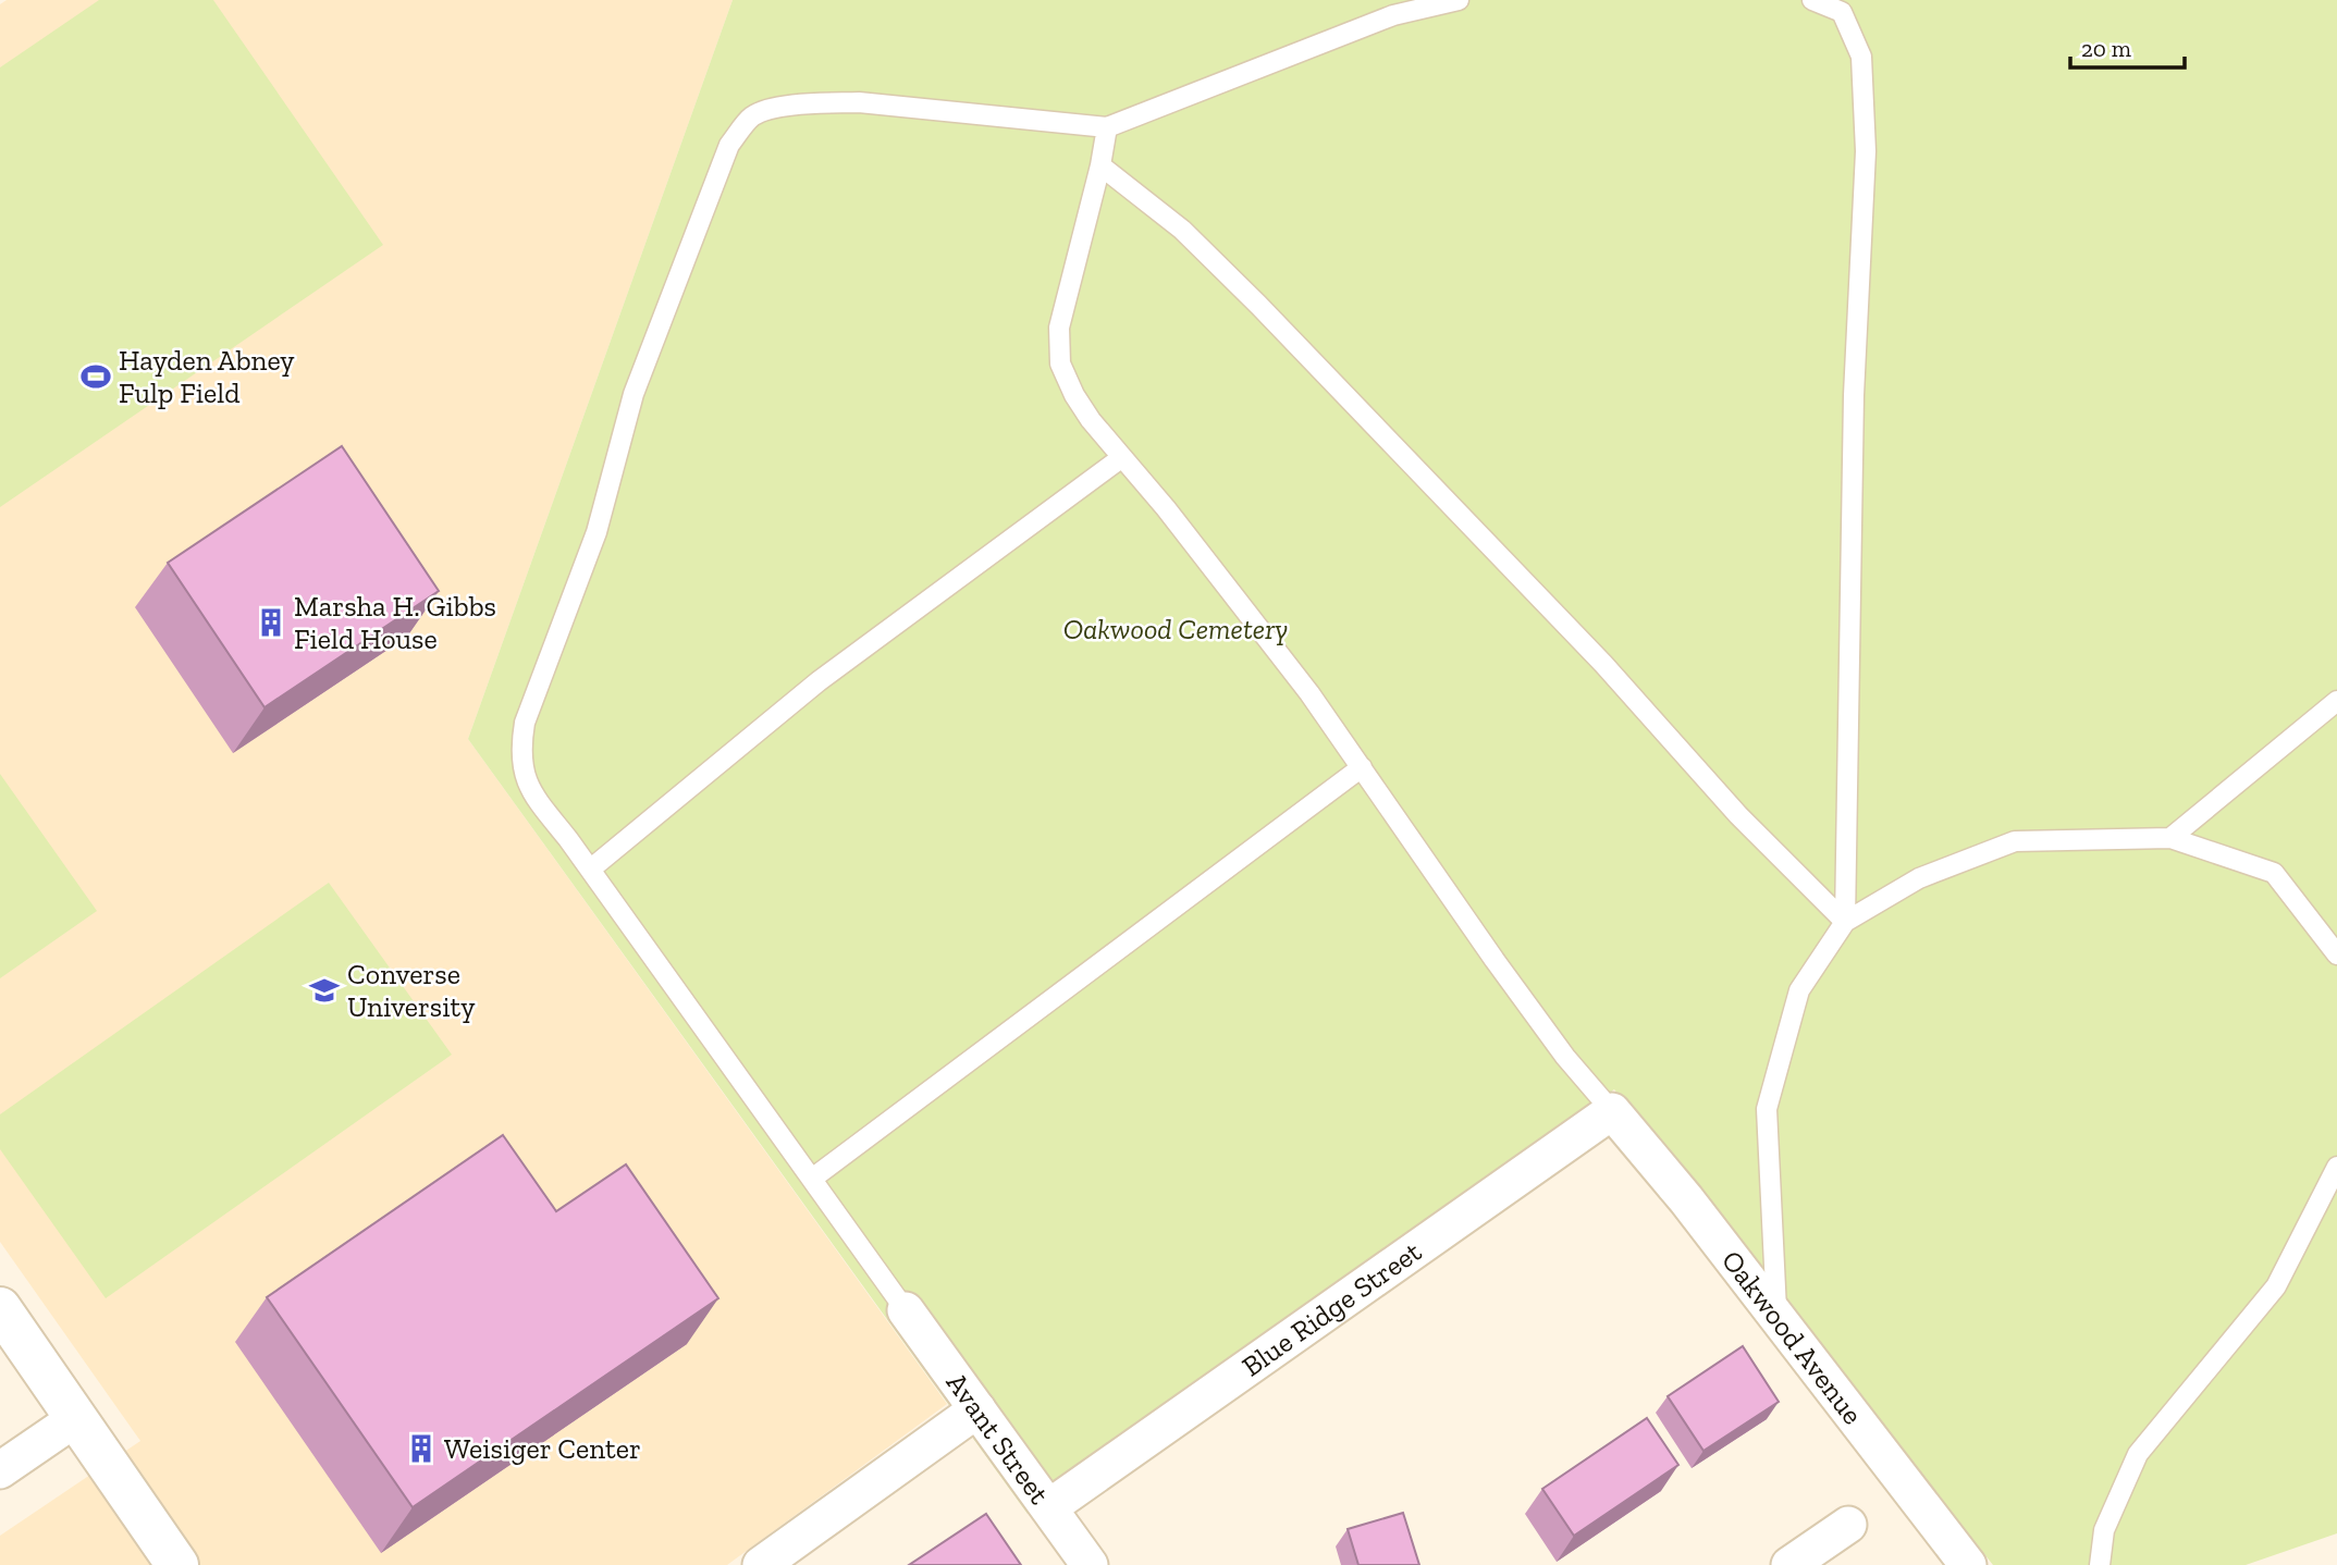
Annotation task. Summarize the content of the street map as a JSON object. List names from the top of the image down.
{
  "streets": {
    "street": ["Blue Ridge Street", "Oakwood Avenue", "Avant Street"]
  },
  "crossings": [
    ["Blue Ridge Street", "Oakwood Avenue"],
    ["Blue Ridge Street", "Avant Street"]
  ],
  "parks": ["Oakwood Cemetery"],
  "places": {
    "sports": ["Hayden Abney Fulp Field"],
    "building": ["Marsha H. Gibbs Field House", "Weisiger Center"],
    "school or university": ["Converse University"]
  },
  "scale_bar": "20 m"
}
